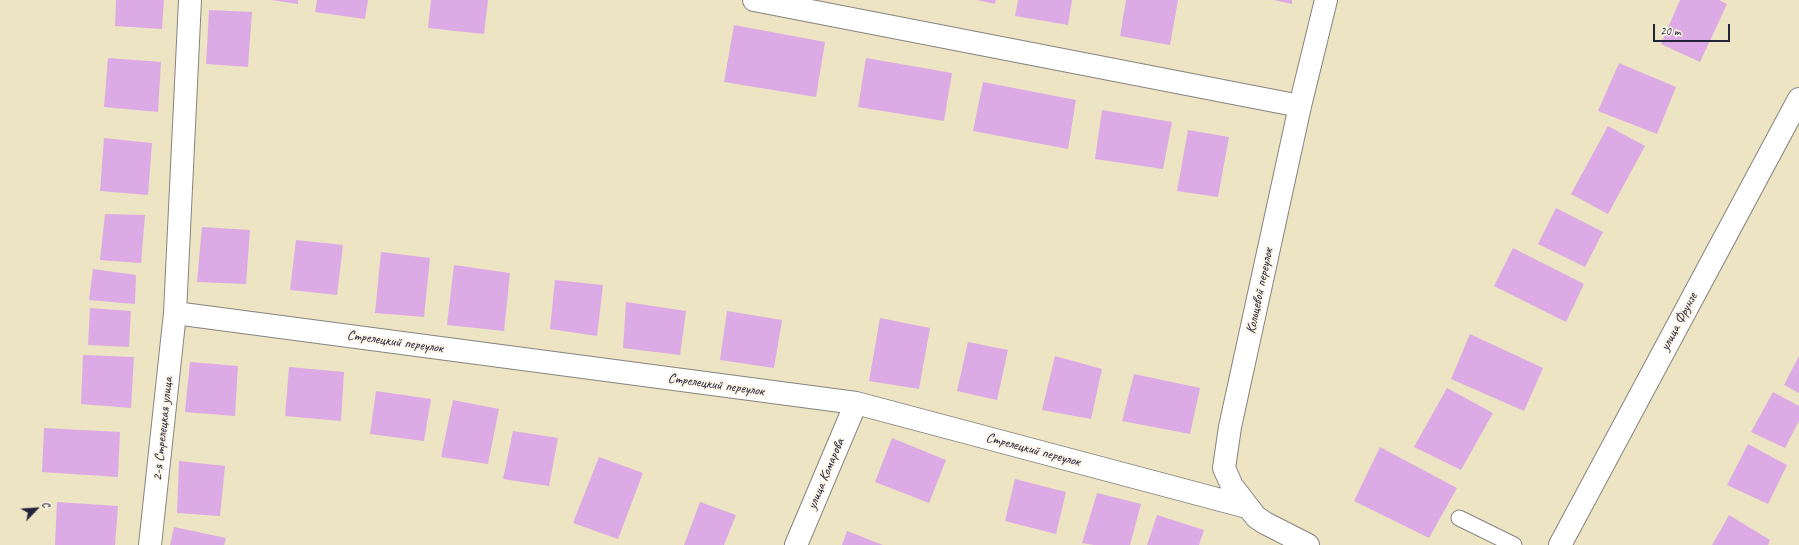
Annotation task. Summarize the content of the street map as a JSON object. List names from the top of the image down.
{
  "streets": {
    "street": [
      "Кольцевой переулок",
      "улица Фрунзе",
      "Стрелецкий переулок",
      "2-я Стрелецкая улица",
      "улица Комарова"
    ]
  },
  "crossings": [
    ["Кольцевой переулок", "Стрелецкий переулок"],
    ["Стрелецкий переулок", "2-я Стрелецкая улица"],
    ["Стрелецкий переулок", "улица Комарова"]
  ],
  "scale_bar": "20 m",
  "north": "top right"
}
